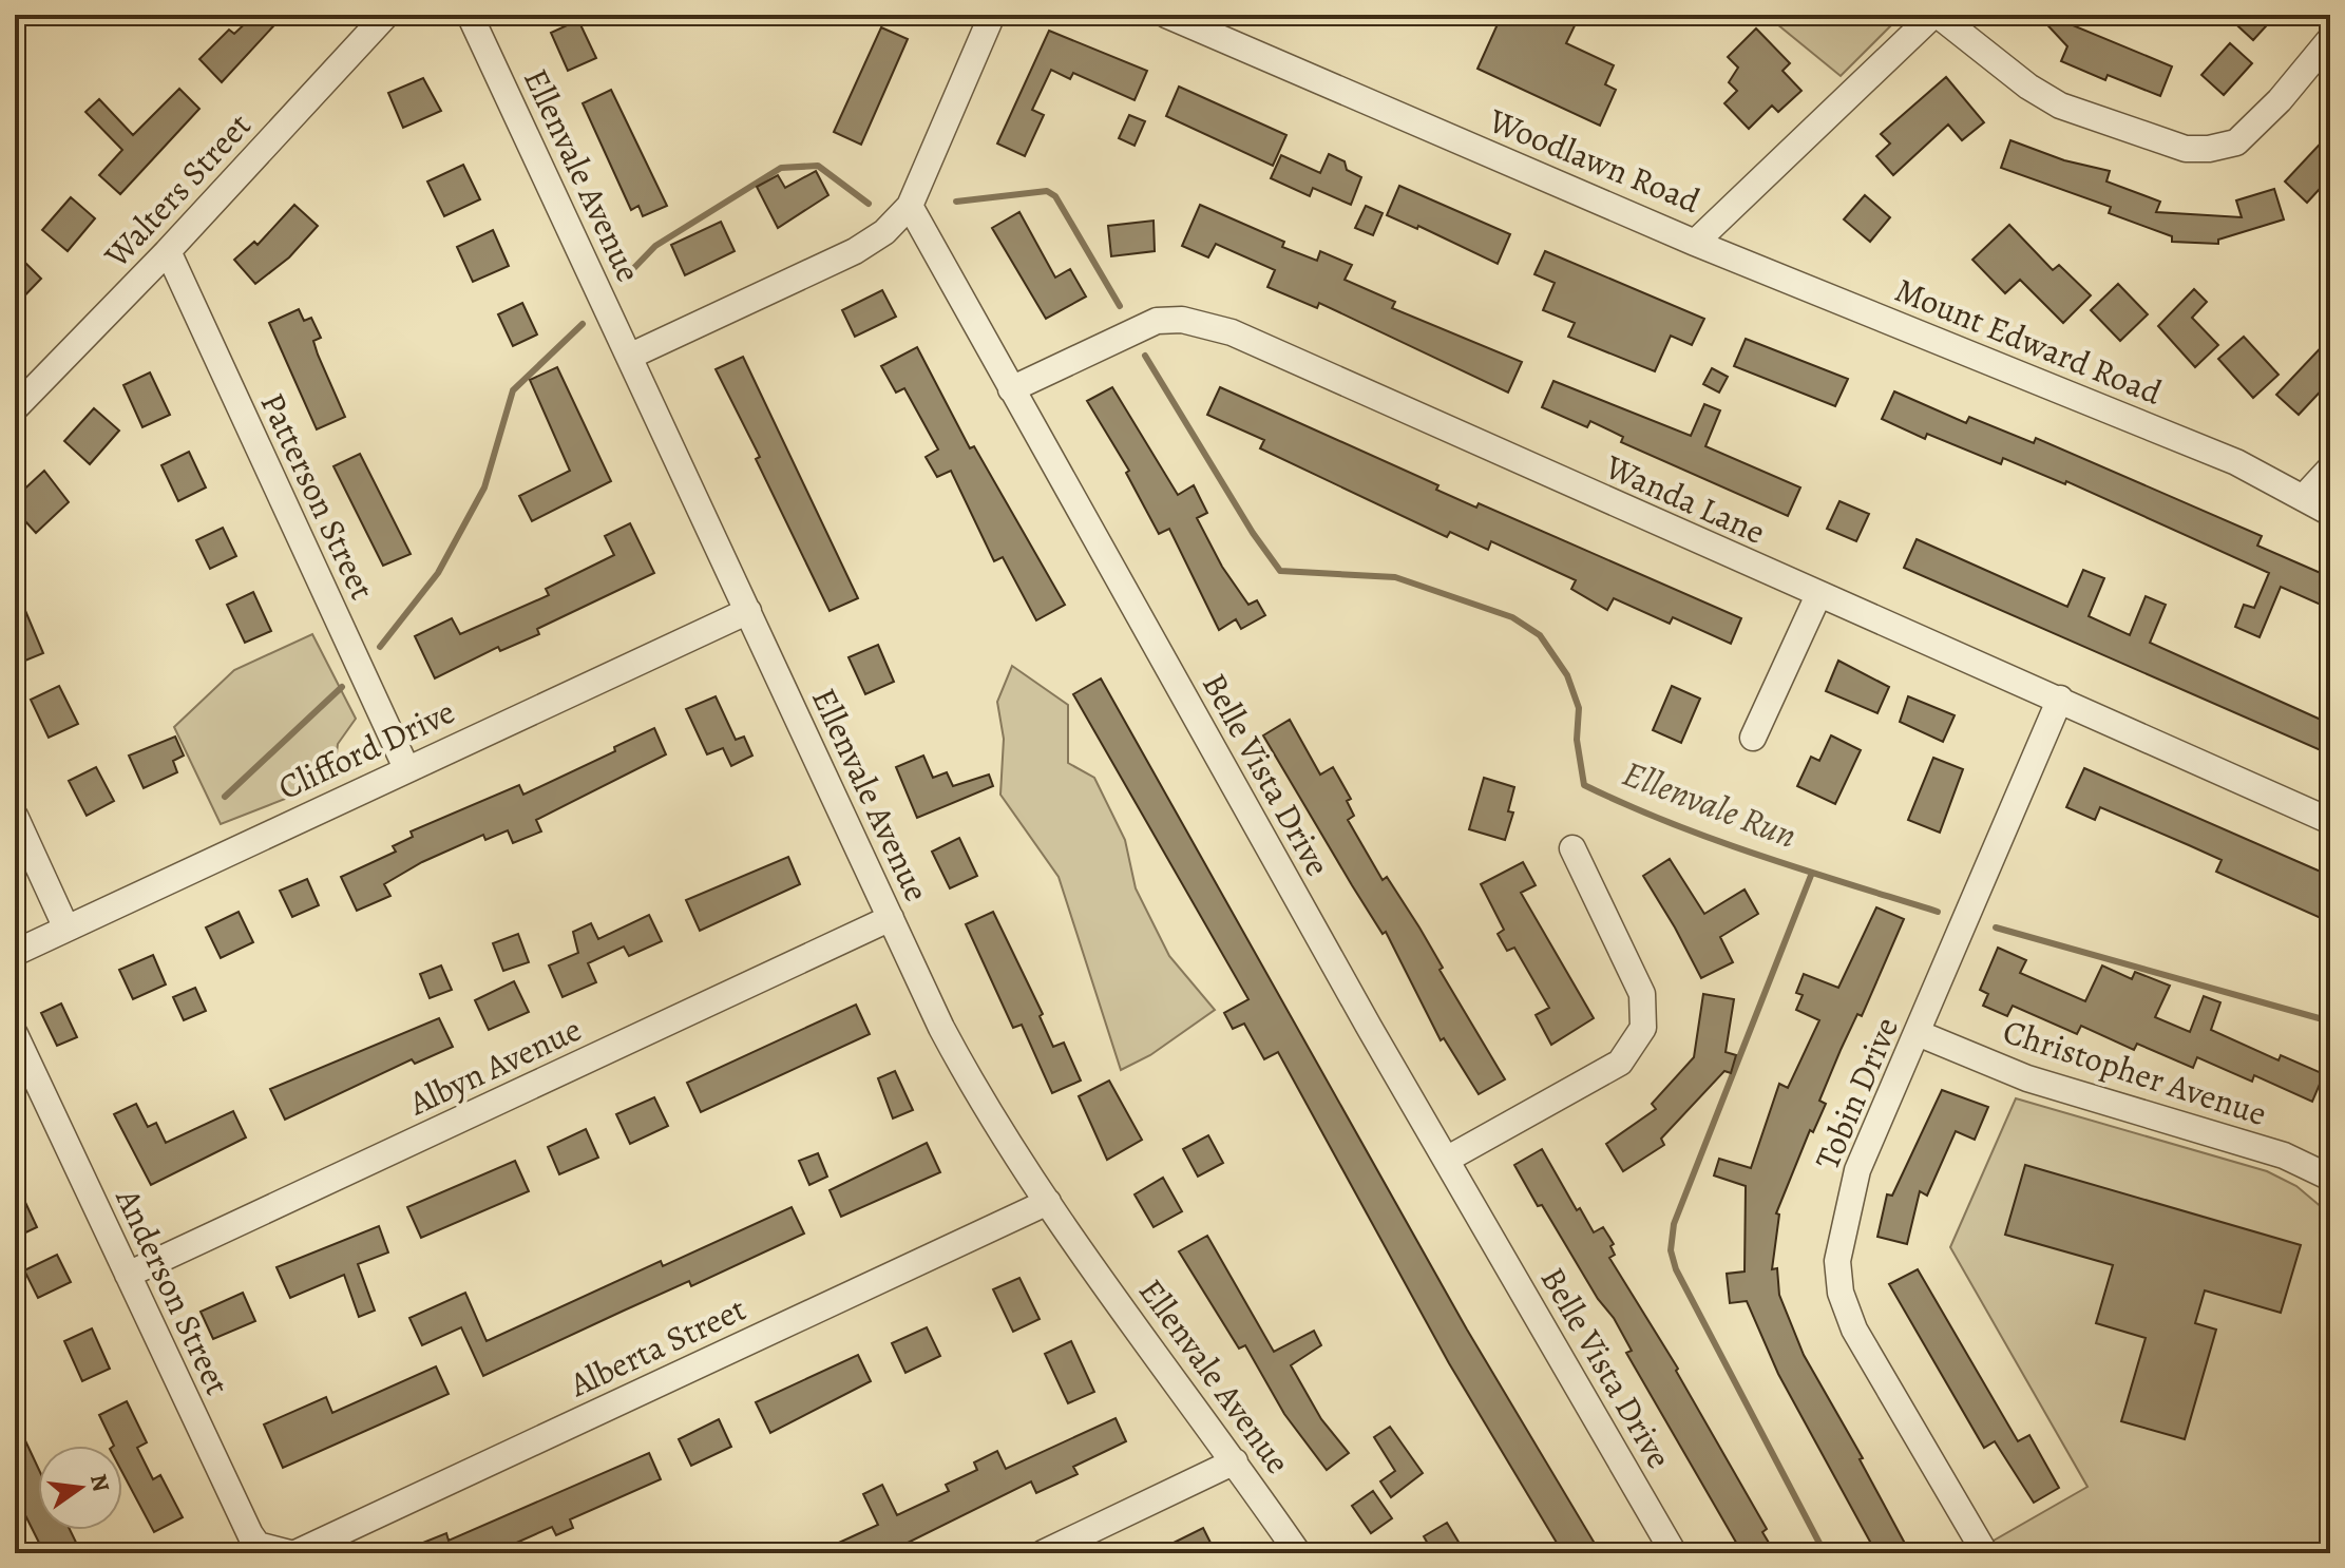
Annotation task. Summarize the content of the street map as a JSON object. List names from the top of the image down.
{
  "streets": {
    "street": [
      "Woodlawn Road",
      "Ellenvale Avenue",
      "Walters Street",
      "Mount Edward Road",
      "Patterson Street",
      "Wanda Lane",
      "Clifford Drive",
      "Belle Vista Drive",
      "Albyn Avenue",
      "Christopher Avenue",
      "Tobin Drive",
      "Anderson Street",
      "Alberta Street"
    ]
  },
  "crossings": [
    ["Woodlawn Road", "Mount Edward Road"],
    ["Ellenvale Avenue", "Clifford Drive"],
    ["Ellenvale Avenue", "Albyn Avenue"],
    ["Ellenvale Avenue", "Alberta Street"],
    ["Walters Street", "Patterson Street"],
    ["Patterson Street", "Clifford Drive"],
    ["Wanda Lane", "Belle Vista Drive"],
    ["Wanda Lane", "Tobin Drive"],
    ["Albyn Avenue", "Anderson Street"],
    ["Christopher Avenue", "Tobin Drive"],
    ["Anderson Street", "Alberta Street"]
  ],
  "water": ["Ellenvale Run"],
  "north": "right"
}
